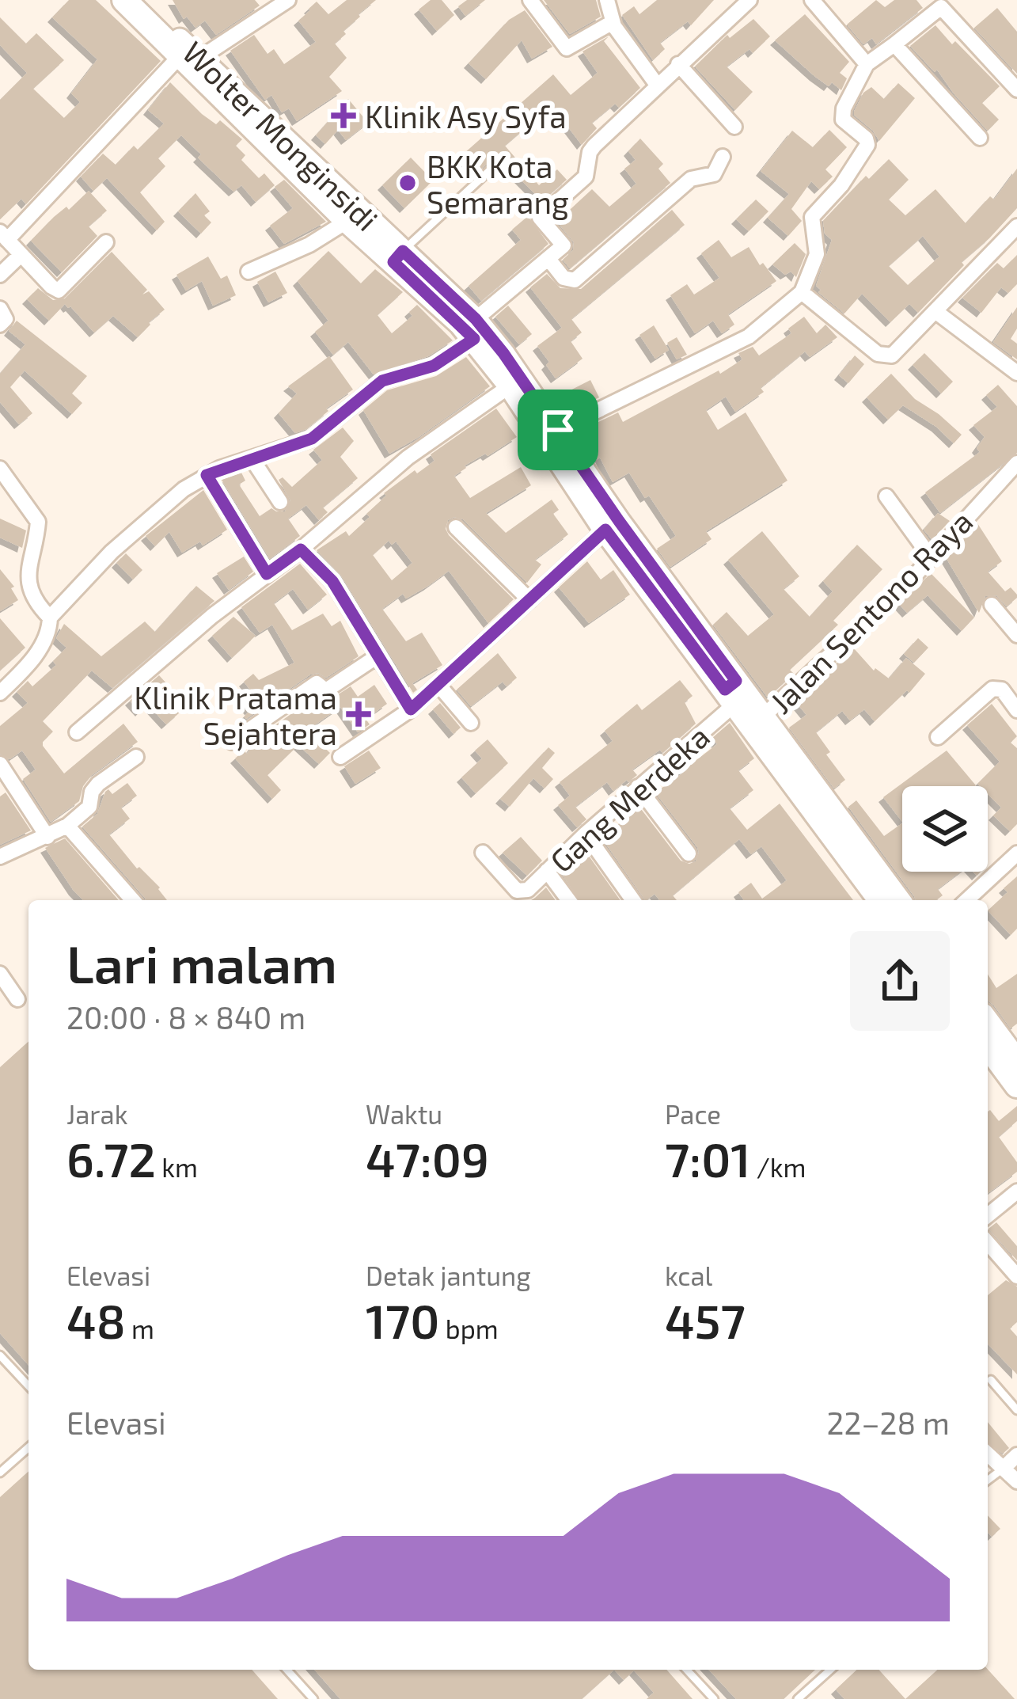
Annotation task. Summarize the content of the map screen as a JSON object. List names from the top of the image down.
{
  "streets": {
    "main road": ["Wolter Monginsidi"],
    "street": ["Jalan Sentono Raya", "Gang Merdeka"]
  },
  "crossings": [
    ["Wolter Monginsidi", "Jalan Sentono Raya"],
    ["Wolter Monginsidi", "Gang Merdeka"]
  ],
  "places": {
    "health": ["Klinik Asy Syfa", "Klinik Pratama Sejahtera"],
    "other": ["BKK Kota Semarang"]
  },
  "page": {
    "heading": ["Lari malam", "20:00 · 8 × 840 m"],
    "stats": [
      ["Jarak", "6.72 km"],
      ["Waktu", "47:09"],
      ["Pace", "7:01 /km"],
      ["Elevasi", "48 m"],
      ["Detak jantung", "170 bpm"],
      ["kcal", "457"]
    ],
    "chart": ["Elevasi", "22–28 m"]
  }
}
